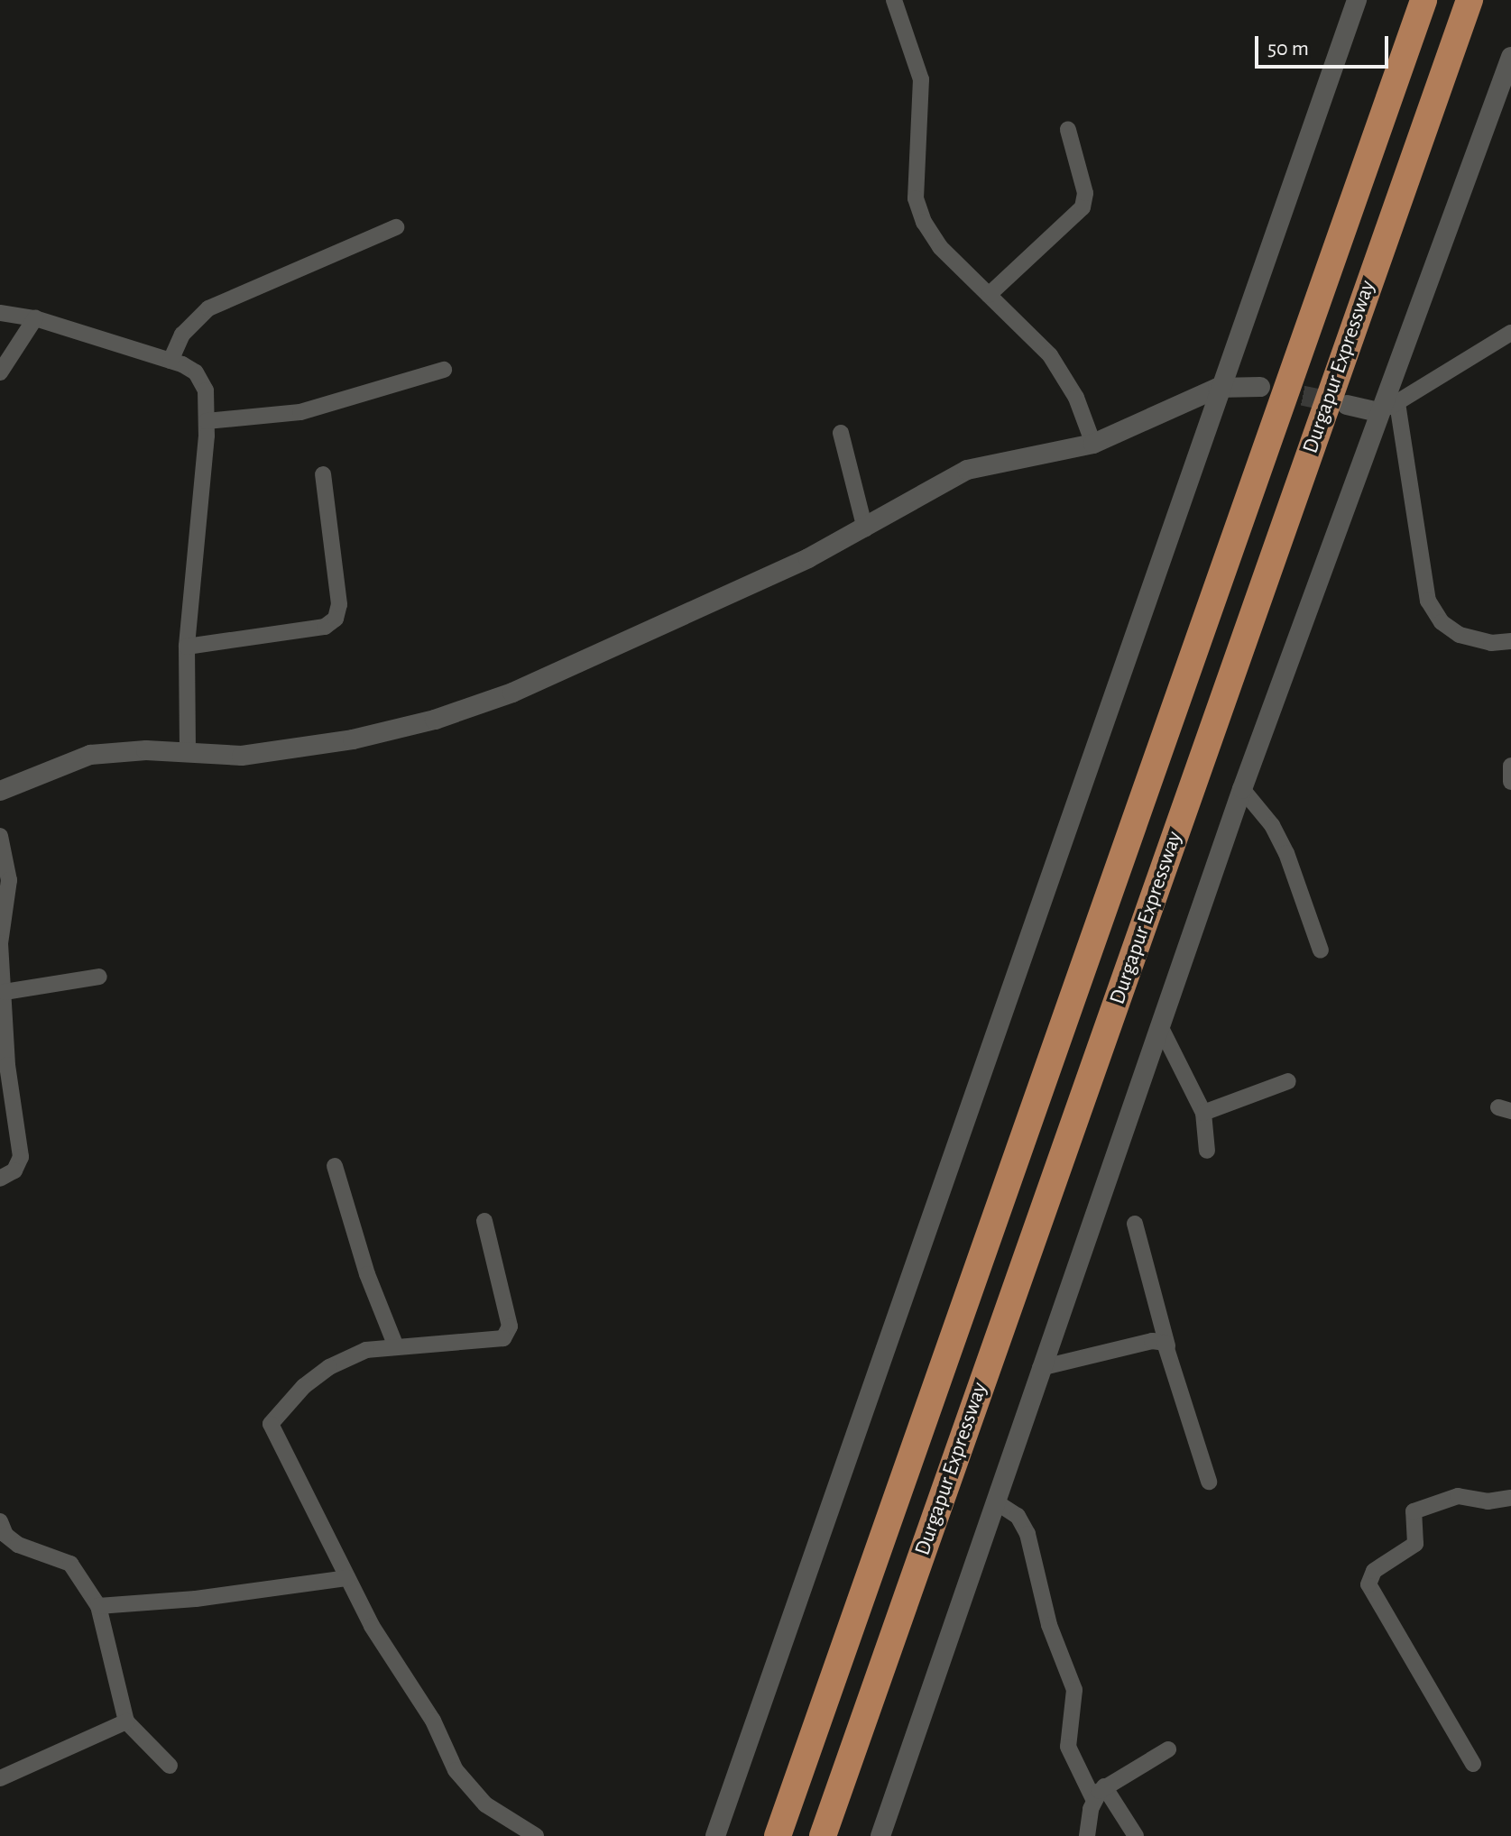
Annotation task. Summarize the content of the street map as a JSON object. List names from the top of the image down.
{
  "streets": {
    "highway": ["Durgapur Expressway"]
  },
  "scale_bar": "50 m"
}
